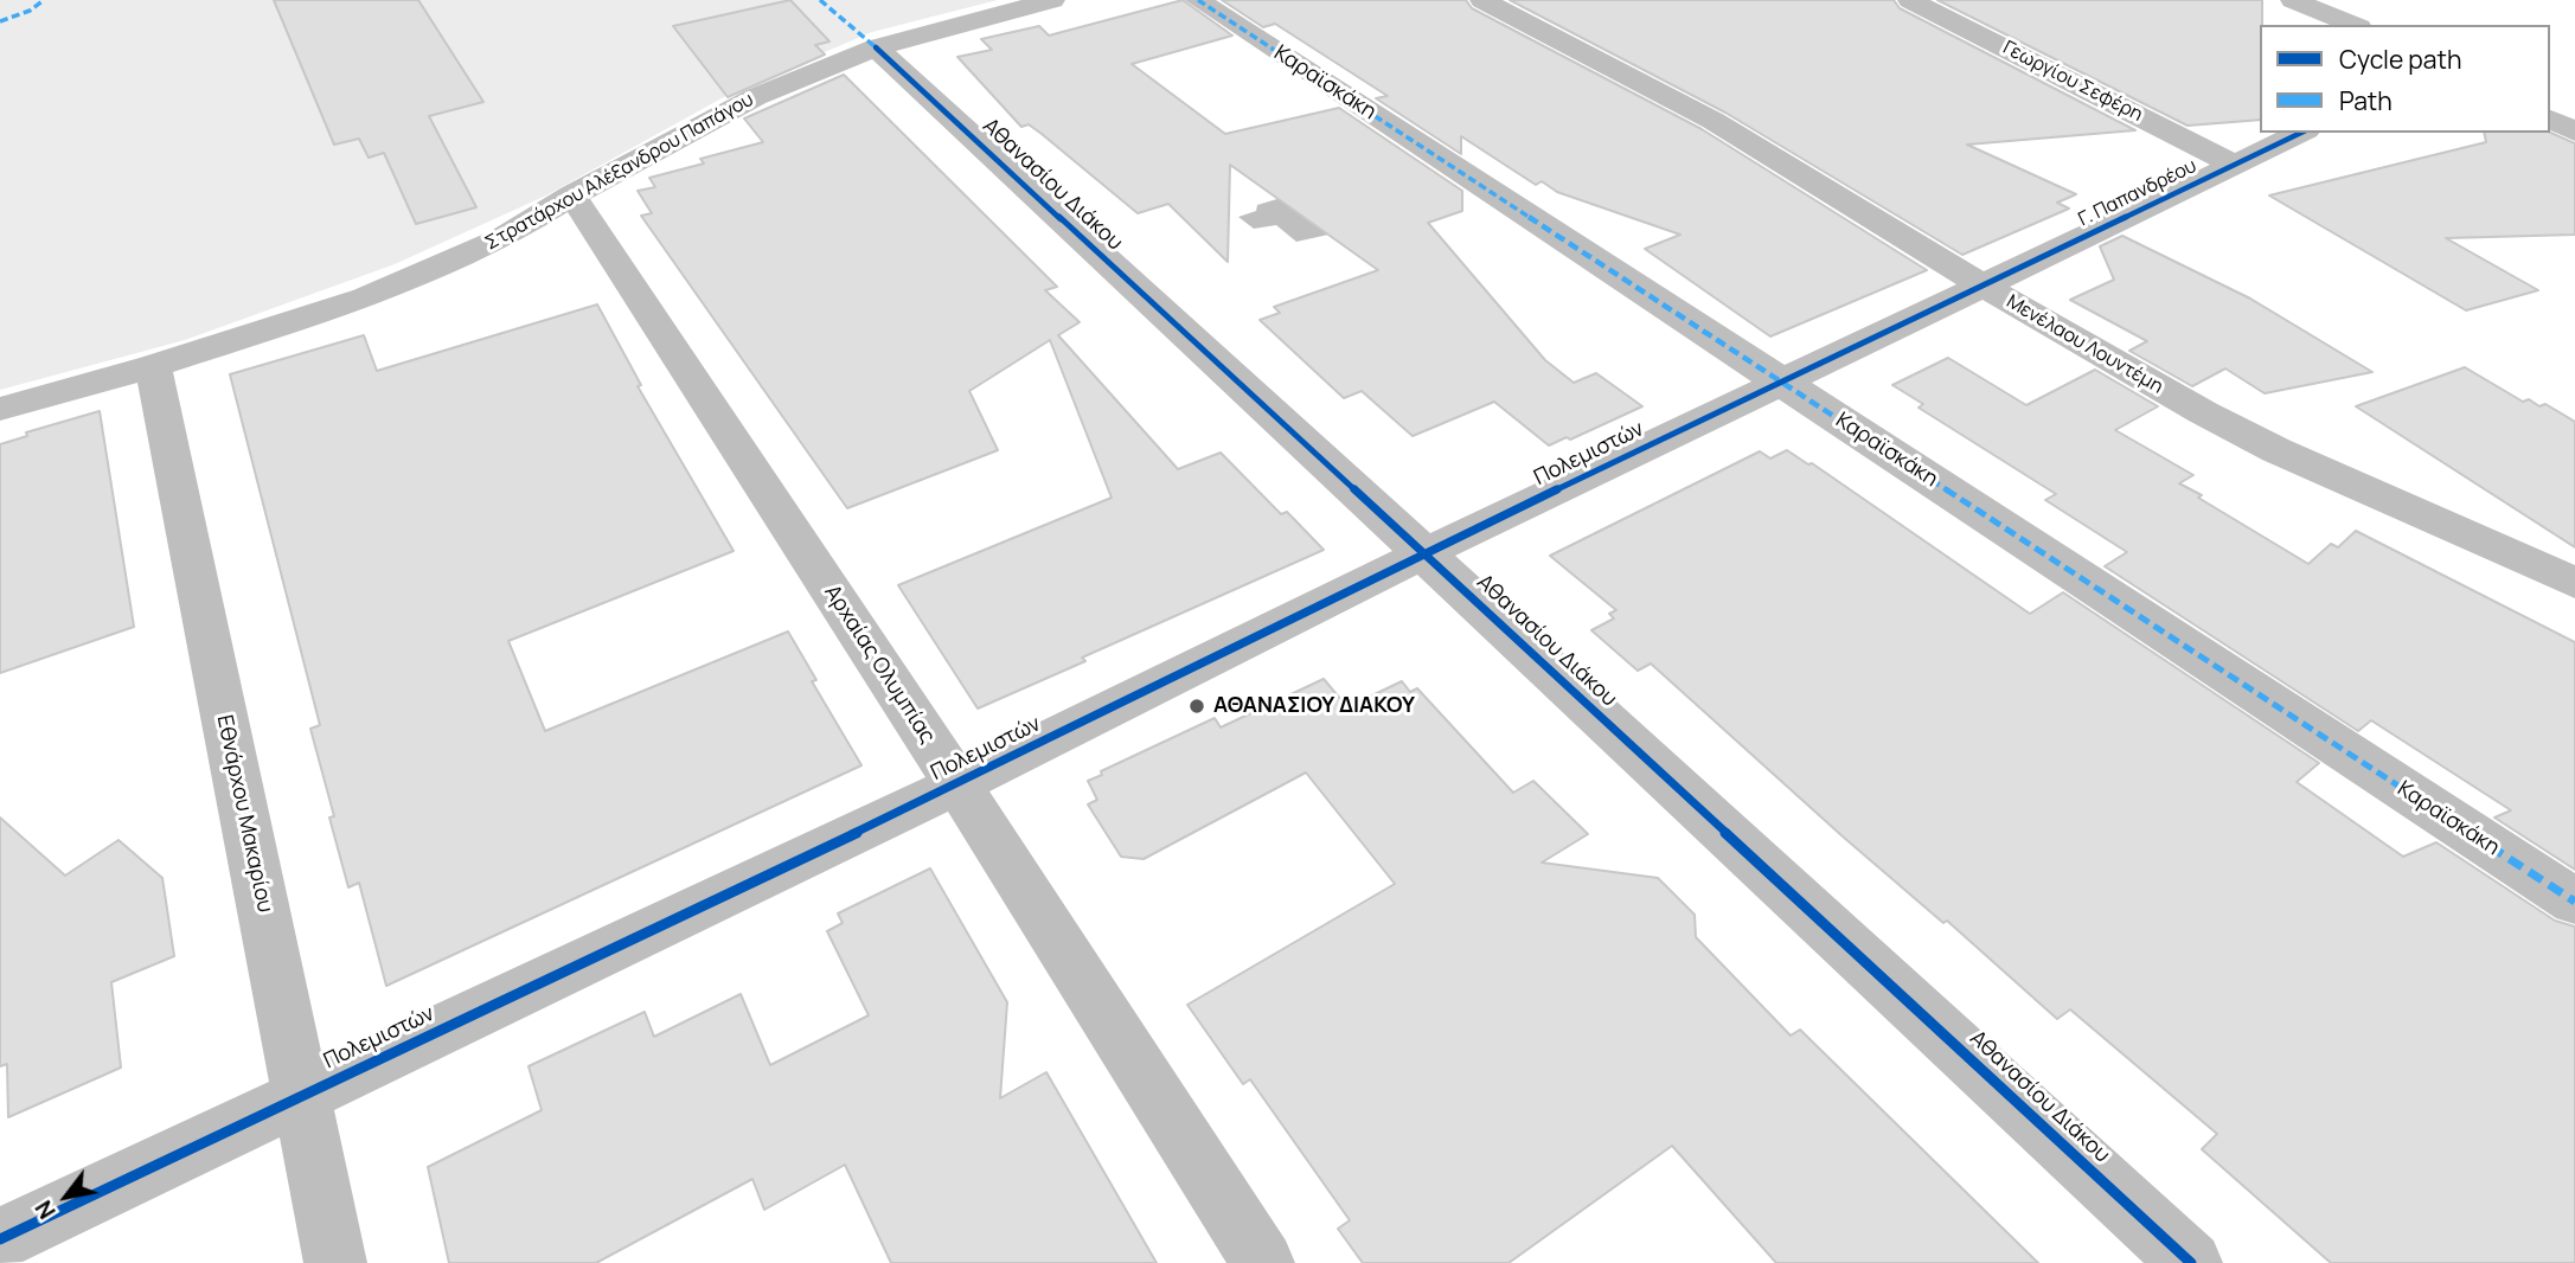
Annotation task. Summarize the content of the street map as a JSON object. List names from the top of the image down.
{
  "streets": {
    "street": [
      "Γεωργίου Σεφέρη",
      "Καραϊσκάκη",
      "Στρατάρχου Αλέξανδρου Παπάγου",
      "Αθανασίου Διάκου",
      "Γ. Παπανδρέου",
      "Μενέλαου Λουντέμη",
      "Πολεμιστών",
      "Αρχαίας Ολυμπίας",
      "Εθνάρχου Μακαρίου"
    ]
  },
  "crossings": [
    ["Γεωργίου Σεφέρη", "Γ. Παπανδρέου"],
    ["Καραϊσκάκη", "Πολεμιστών"],
    ["Στρατάρχου Αλέξανδρου Παπάγου", "Αθανασίου Διάκου"],
    ["Στρατάρχου Αλέξανδρου Παπάγου", "Αρχαίας Ολυμπίας"],
    ["Στρατάρχου Αλέξανδρου Παπάγου", "Εθνάρχου Μακαρίου"],
    ["Αθανασίου Διάκου", "Πολεμιστών"],
    ["Γ. Παπανδρέου", "Μενέλαου Λουντέμη"],
    ["Γ. Παπανδρέου", "Πολεμιστών"],
    ["Μενέλαου Λουντέμη", "Πολεμιστών"],
    ["Πολεμιστών", "Αρχαίας Ολυμπίας"],
    ["Πολεμιστών", "Εθνάρχου Μακαρίου"]
  ],
  "places": ["ΑΘΑΝΑΣΙΟΥ ΔΙΑΚΟΥ"],
  "legend": ["Cycle path", "Path"],
  "north": "bottom left"
}
